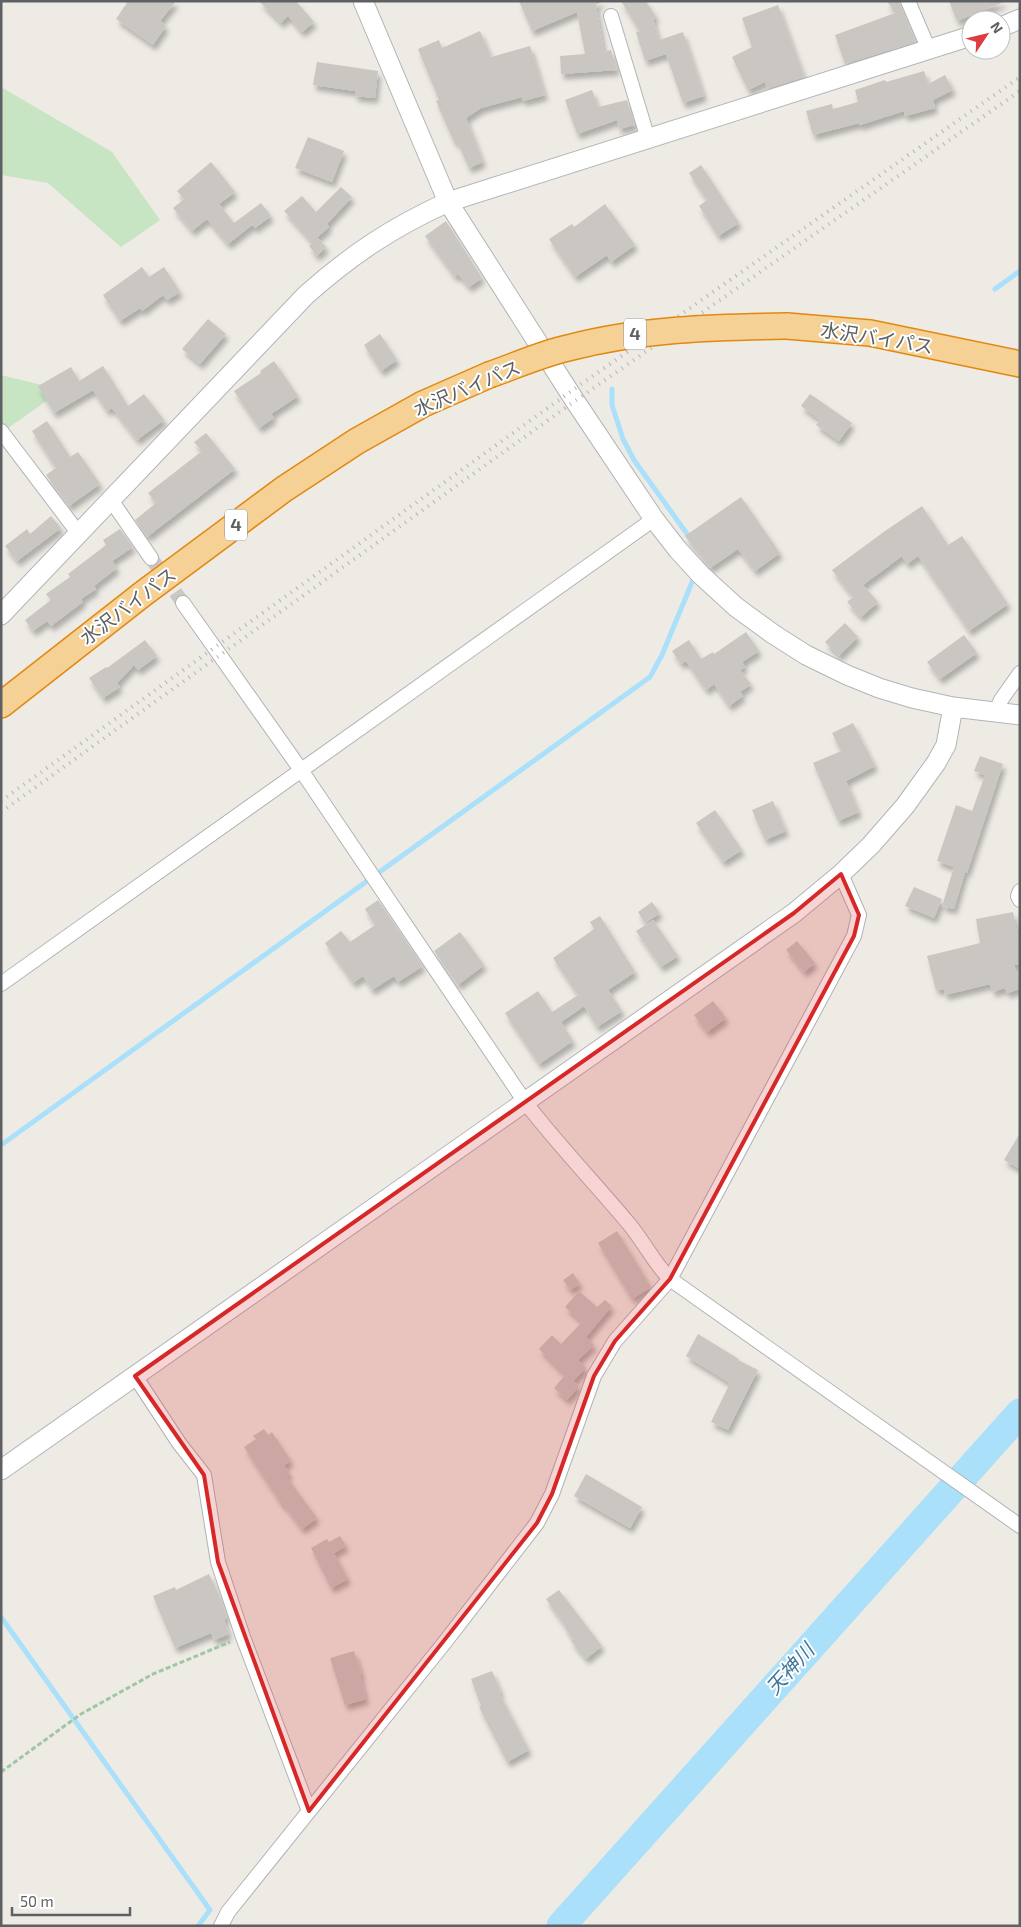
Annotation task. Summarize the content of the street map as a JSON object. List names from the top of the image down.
{
  "streets": {
    "highway": ["4", "水沢バイパス"]
  },
  "water": ["天神川"],
  "scale_bar": "50 m",
  "north": "top right"
}
